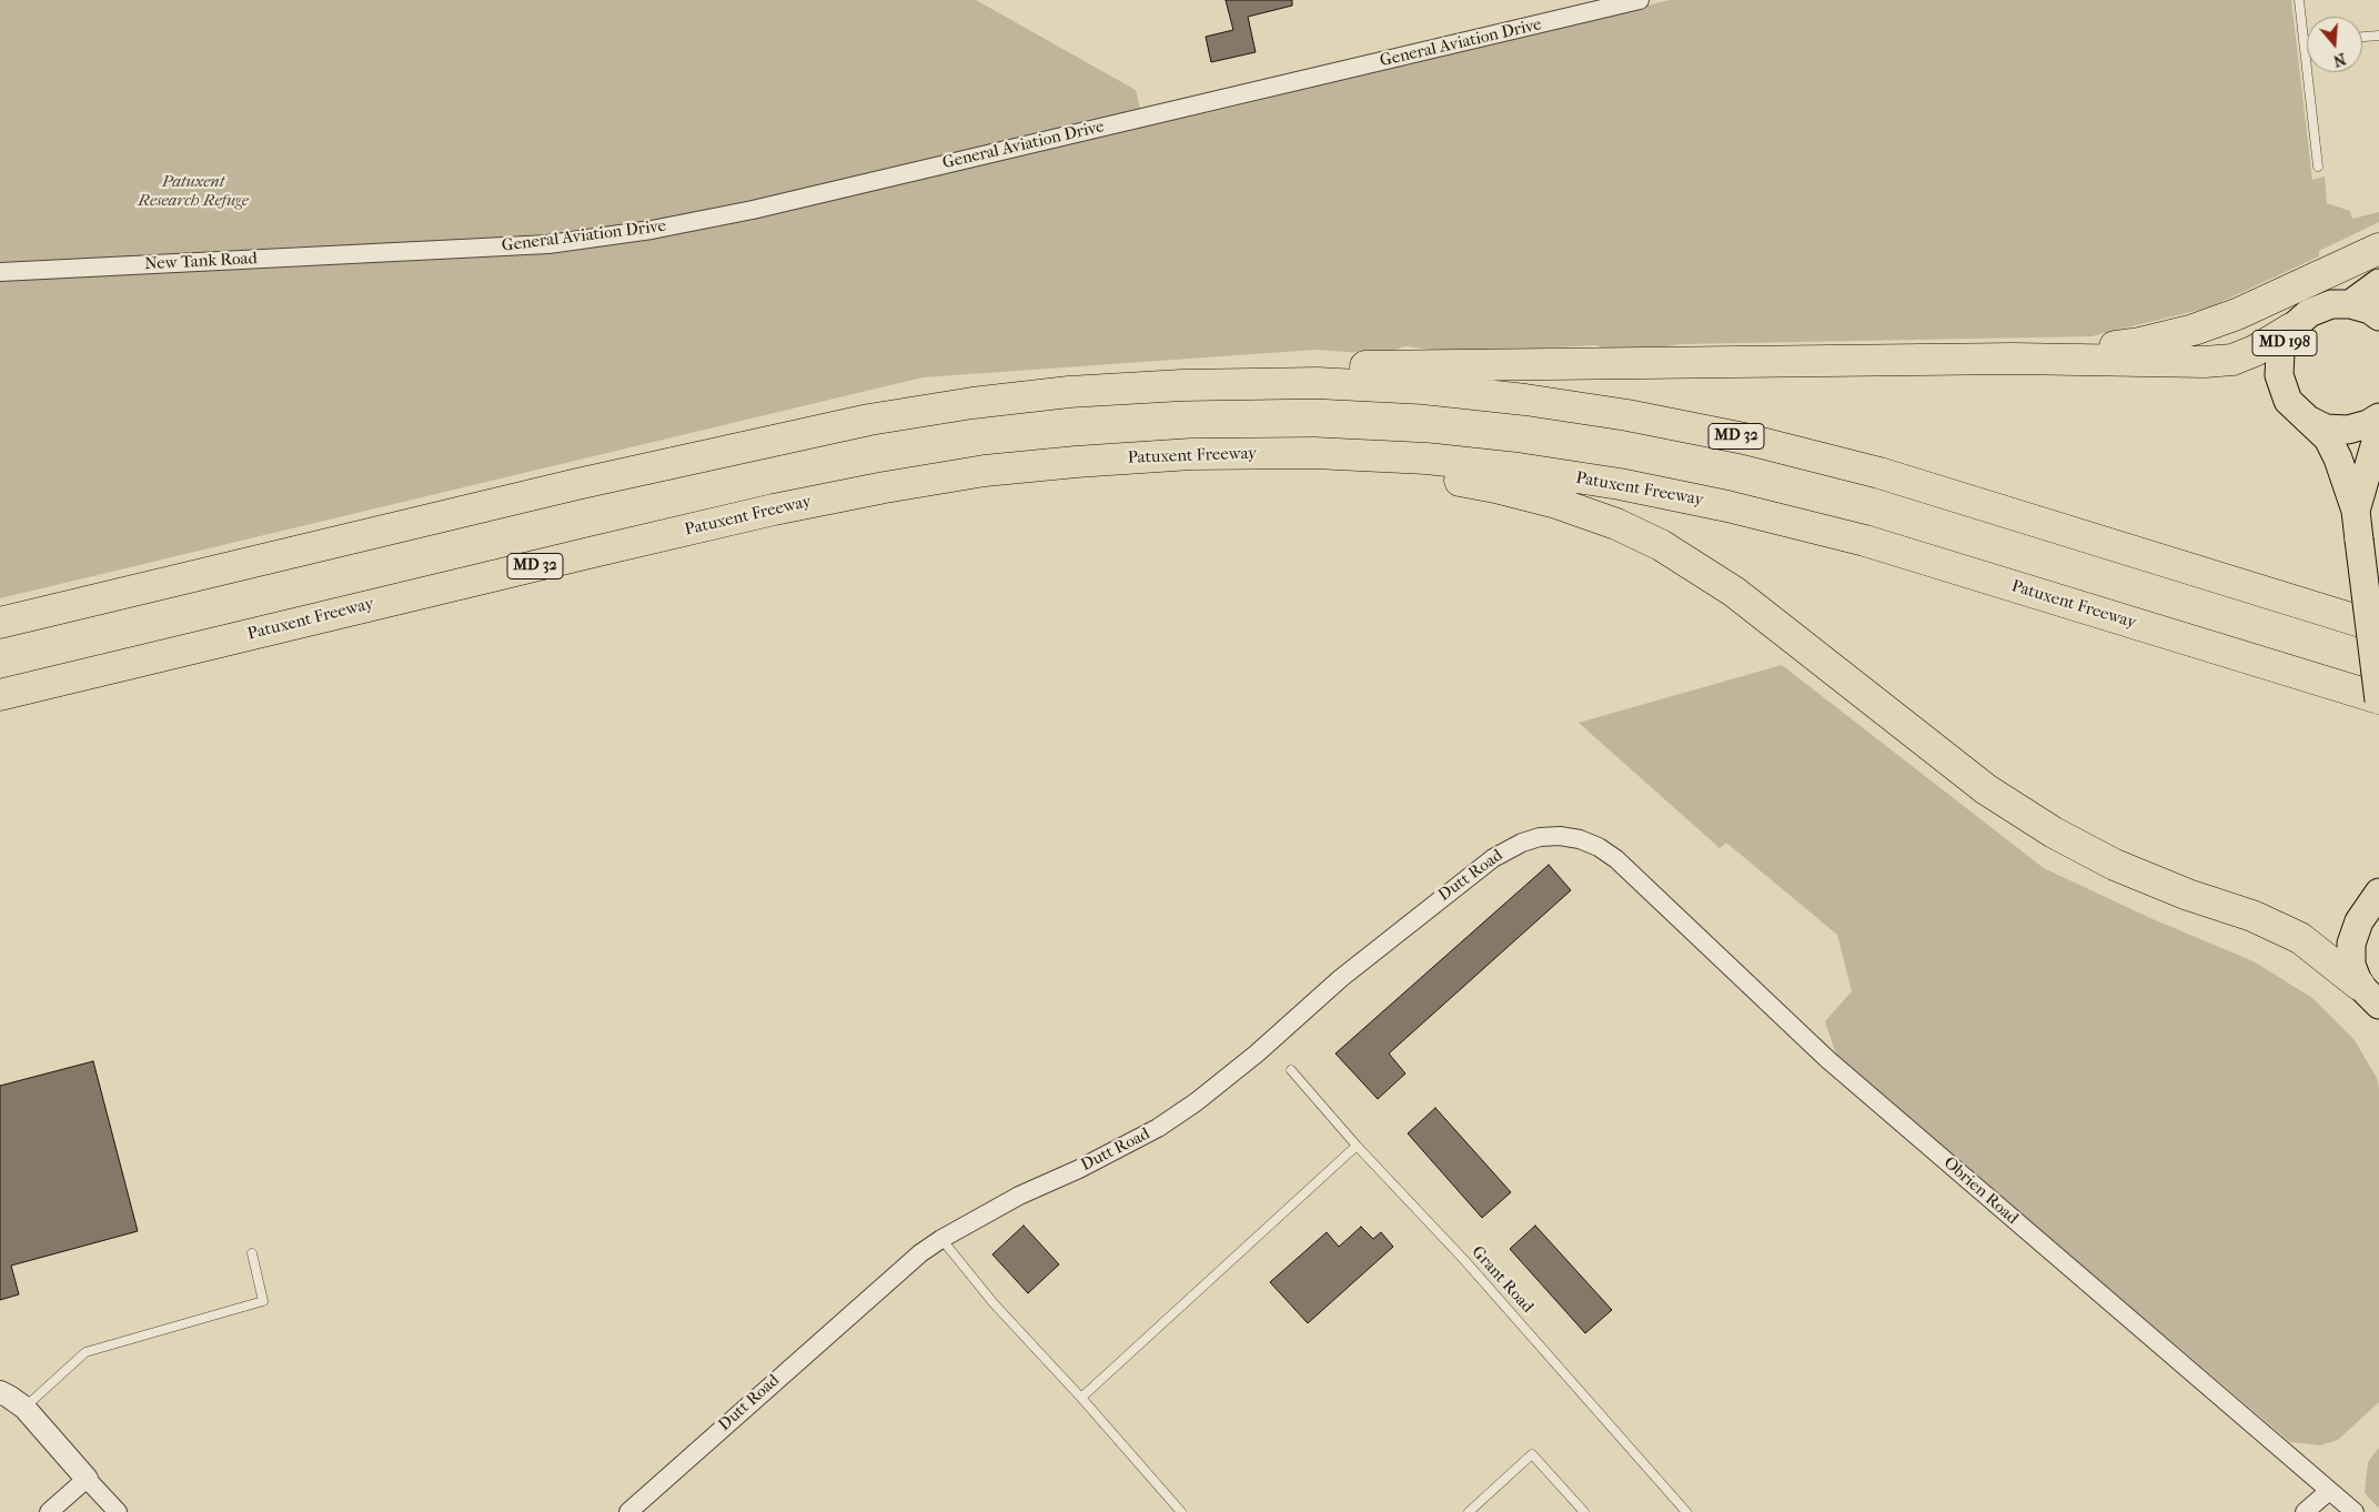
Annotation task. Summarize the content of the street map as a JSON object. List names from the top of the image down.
{
  "streets": {
    "highway": ["MD 32", "Patuxent Freeway"],
    "main road": ["MD 198"],
    "street": [
      "General Aviation Drive",
      "New Tank Road",
      "Dutt Road",
      "Obrien Road"
    ],
    "lane": ["Grant Road"]
  },
  "crossings": [
    ["General Aviation Drive", "New Tank Road"],
    ["MD 198", "Patuxent Freeway"],
    ["Dutt Road", "Obrien Road"]
  ],
  "parks": ["Patuxent Research Refuge"],
  "north": "bottom"
}
